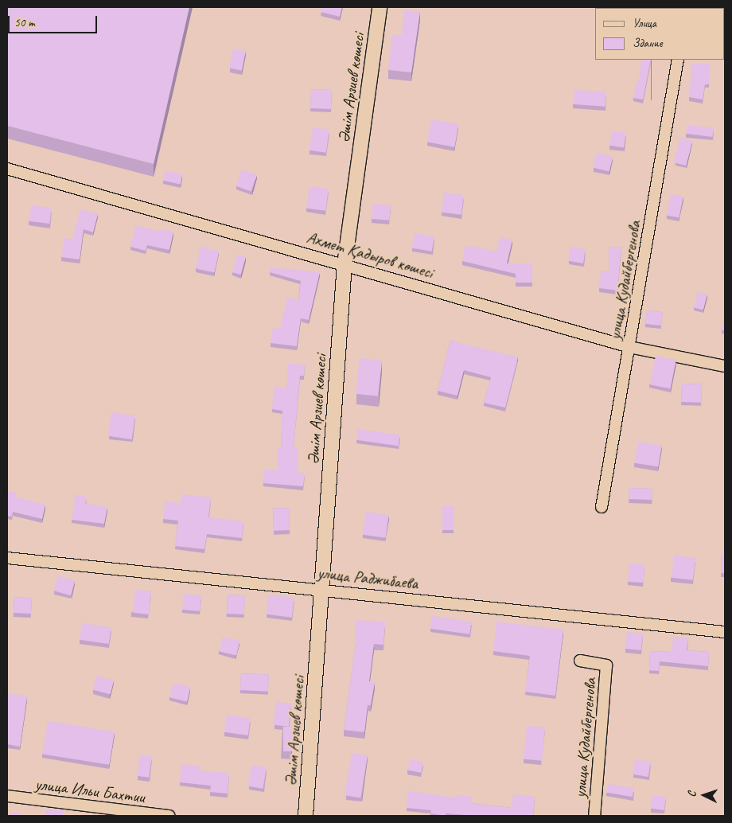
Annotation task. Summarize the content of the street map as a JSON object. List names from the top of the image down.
{
  "streets": {
    "street": [
      "Әшім Арзиев көшесі",
      "Ахмет Қадыров көшесі",
      "улица Кудайбергенова",
      "улица Раджибаева",
      "улица Ильи Бахтии"
    ]
  },
  "crossings": [
    ["Әшім Арзиев көшесі", "Ахмет Қадыров көшесі"],
    ["Әшім Арзиев көшесі", "улица Раджибаева"],
    ["Ахмет Қадыров көшесі", "улица Кудайбергенова"]
  ],
  "legend": ["Улица", "Здание"],
  "scale_bar": "50 m",
  "north": "left"
}
